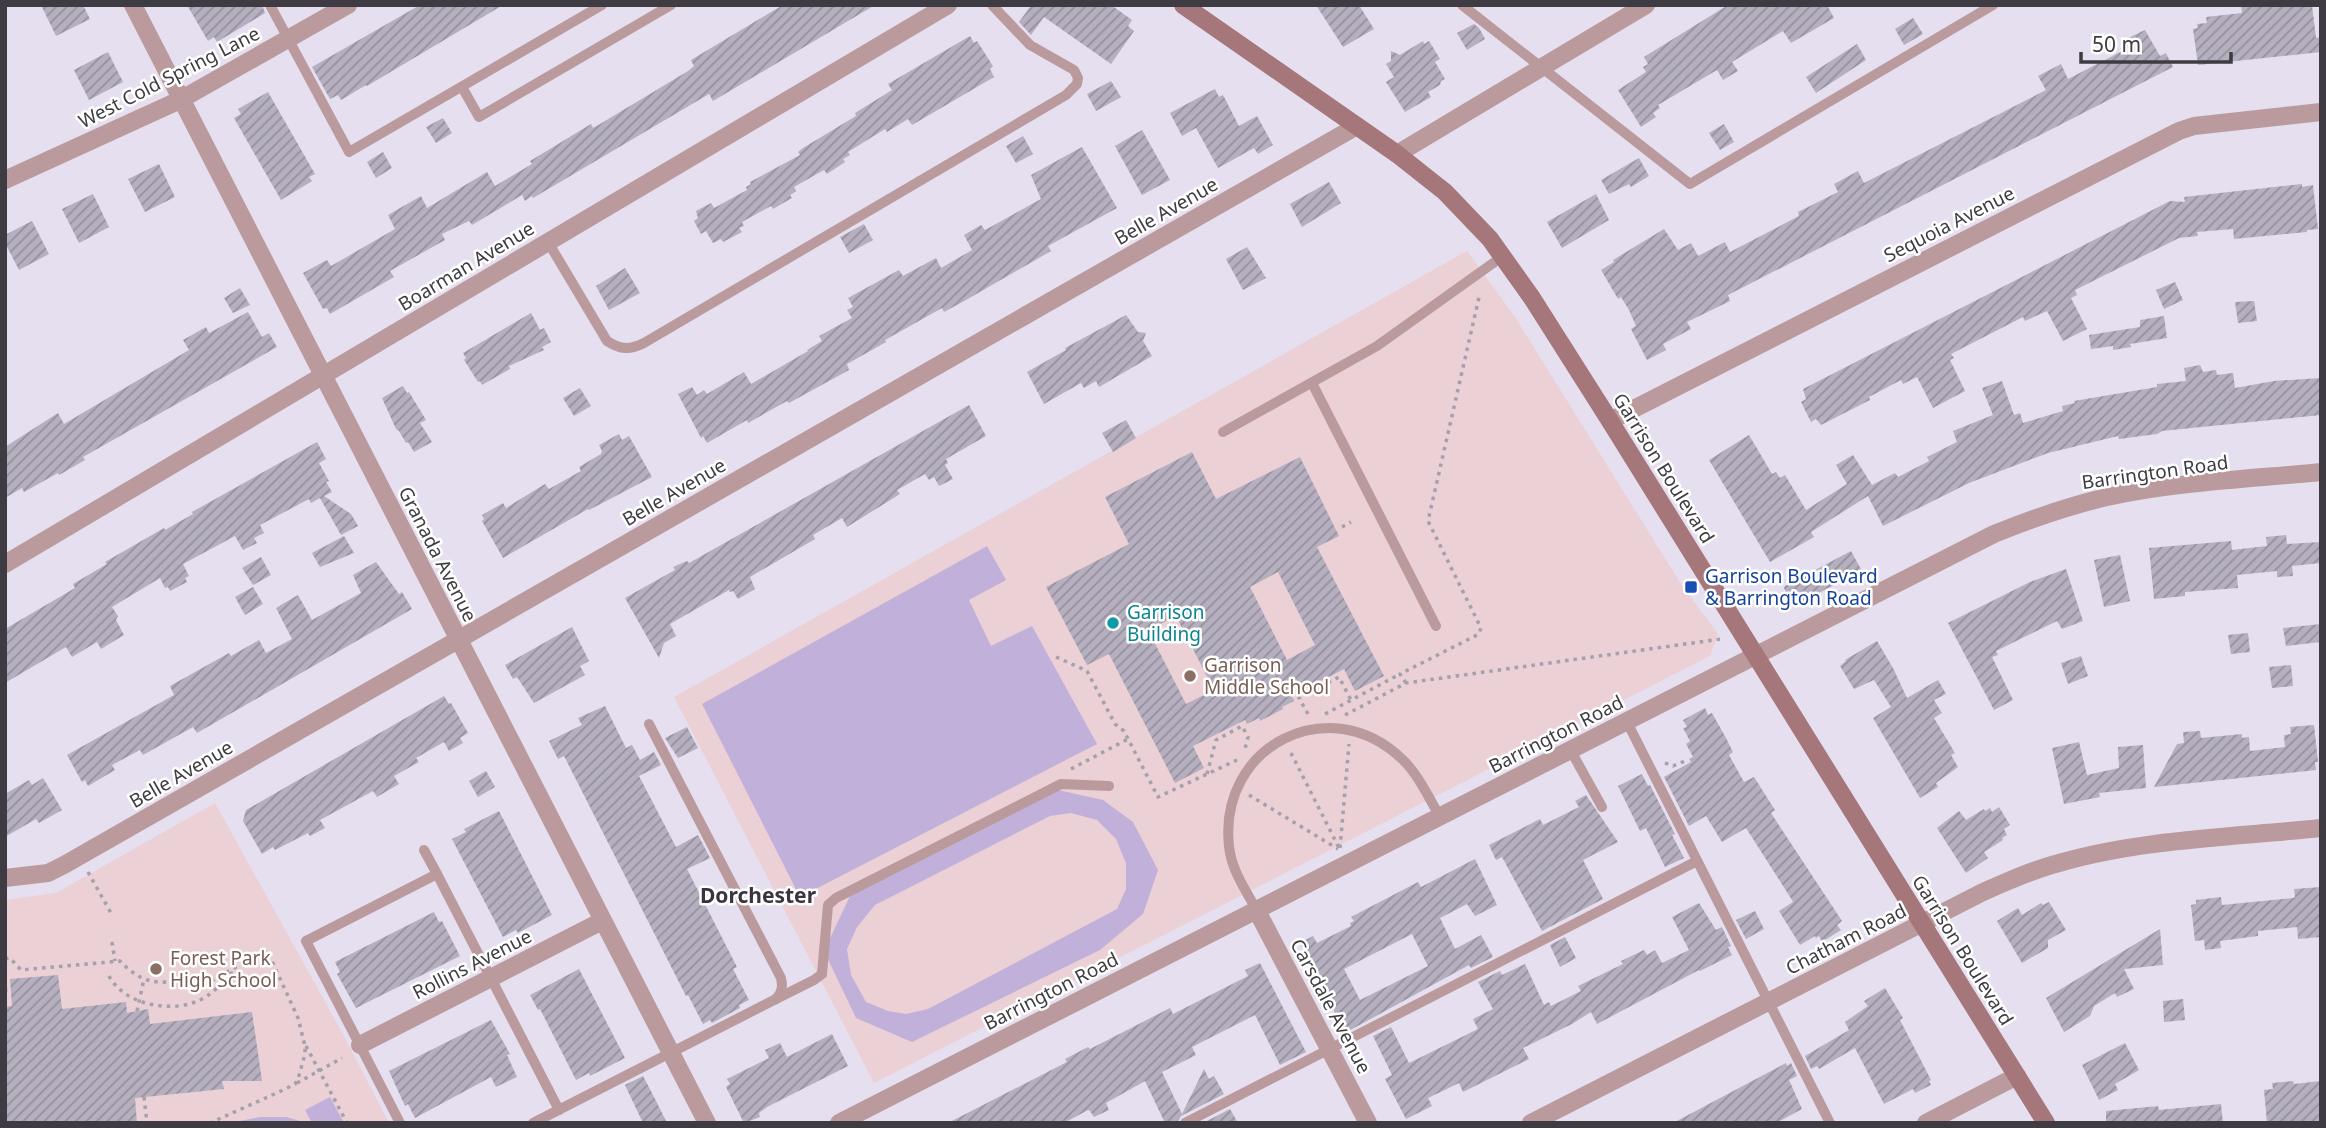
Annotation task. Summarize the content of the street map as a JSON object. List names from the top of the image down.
{
  "streets": {
    "main road": ["Garrison Boulevard"],
    "street": [
      "West Cold Spring Lane",
      "Belle Avenue",
      "Sequoia Avenue",
      "Boarman Avenue",
      "Barrington Road",
      "Granada Avenue",
      "Chatham Road",
      "Rollins Avenue",
      "Carsdale Avenue"
    ]
  },
  "crossings": [
    ["West Cold Spring Lane", "Granada Avenue"],
    ["Belle Avenue", "Garrison Boulevard"],
    ["Belle Avenue", "Granada Avenue"],
    ["Sequoia Avenue", "Garrison Boulevard"],
    ["Boarman Avenue", "Granada Avenue"],
    ["Garrison Boulevard", "Barrington Road"],
    ["Garrison Boulevard", "Chatham Road"],
    ["Barrington Road", "Carsdale Avenue"],
    ["Granada Avenue", "Rollins Avenue"]
  ],
  "districts": ["Dorchester"],
  "places": {
    "transit": ["Garrison Boulevard & Barrington Road"],
    "other": ["Garrison Building", "Garrison Middle School", "Forest Park High School"]
  },
  "scale_bar": "50 m"
}
